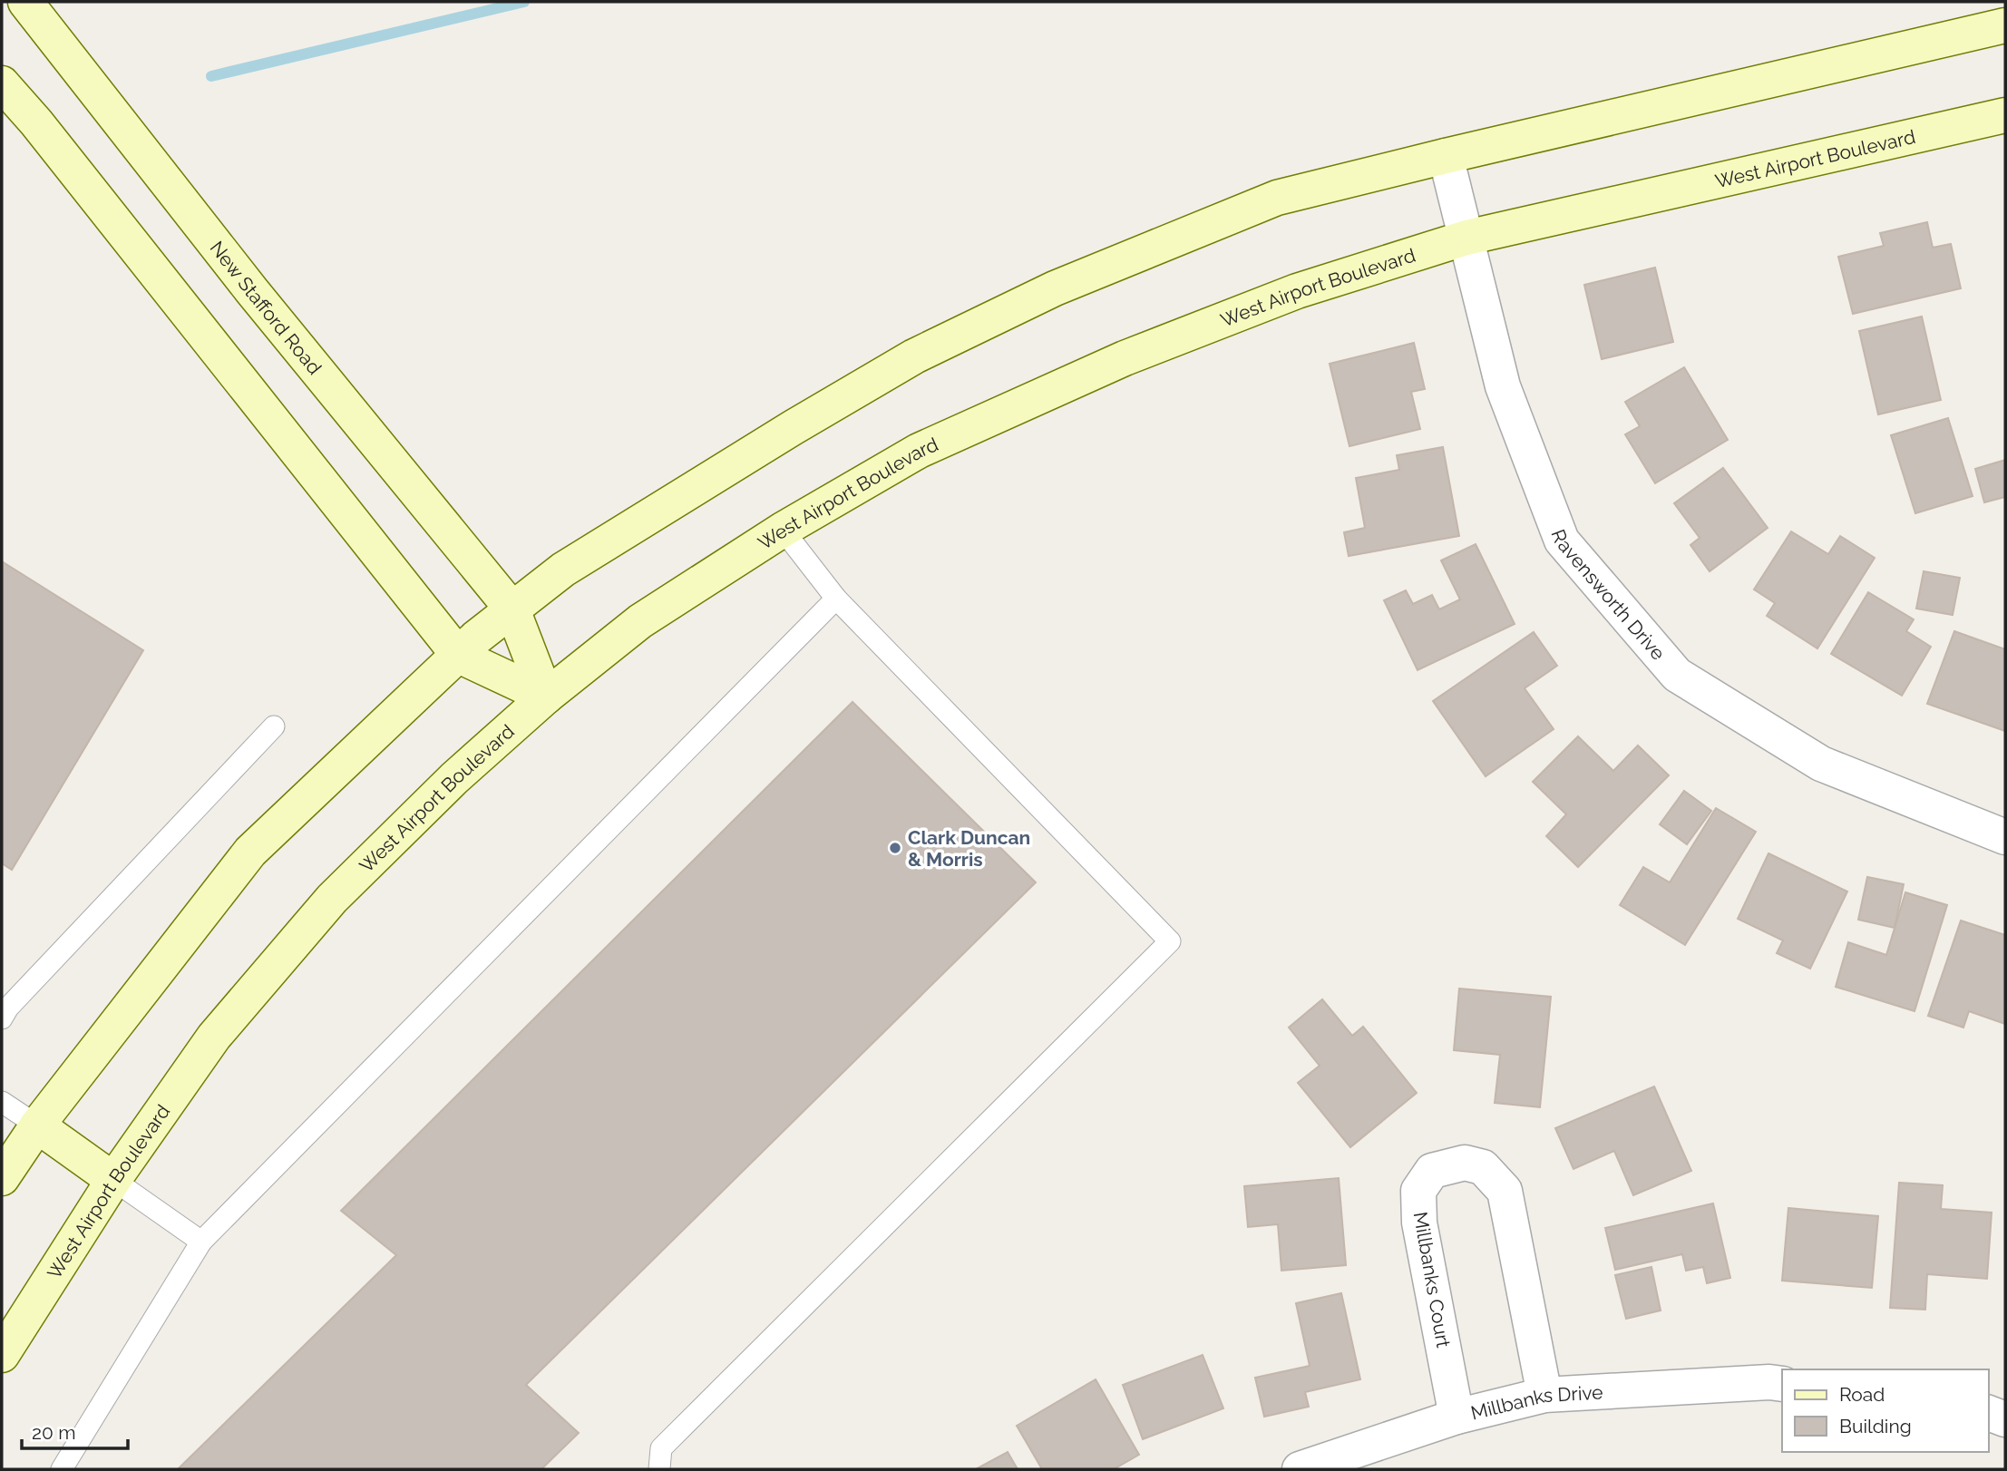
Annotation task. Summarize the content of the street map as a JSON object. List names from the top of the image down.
{
  "streets": {
    "main road": ["West Airport Boulevard", "New Stafford Road"],
    "street": ["Ravensworth Drive", "Millbanks Court", "Millbanks Drive"]
  },
  "crossings": [
    ["West Airport Boulevard", "New Stafford Road"],
    ["West Airport Boulevard", "Ravensworth Drive"],
    ["Millbanks Court", "Millbanks Drive"]
  ],
  "places": ["Clark Duncan & Morris"],
  "legend": ["Road", "Building"],
  "scale_bar": "20 m"
}
